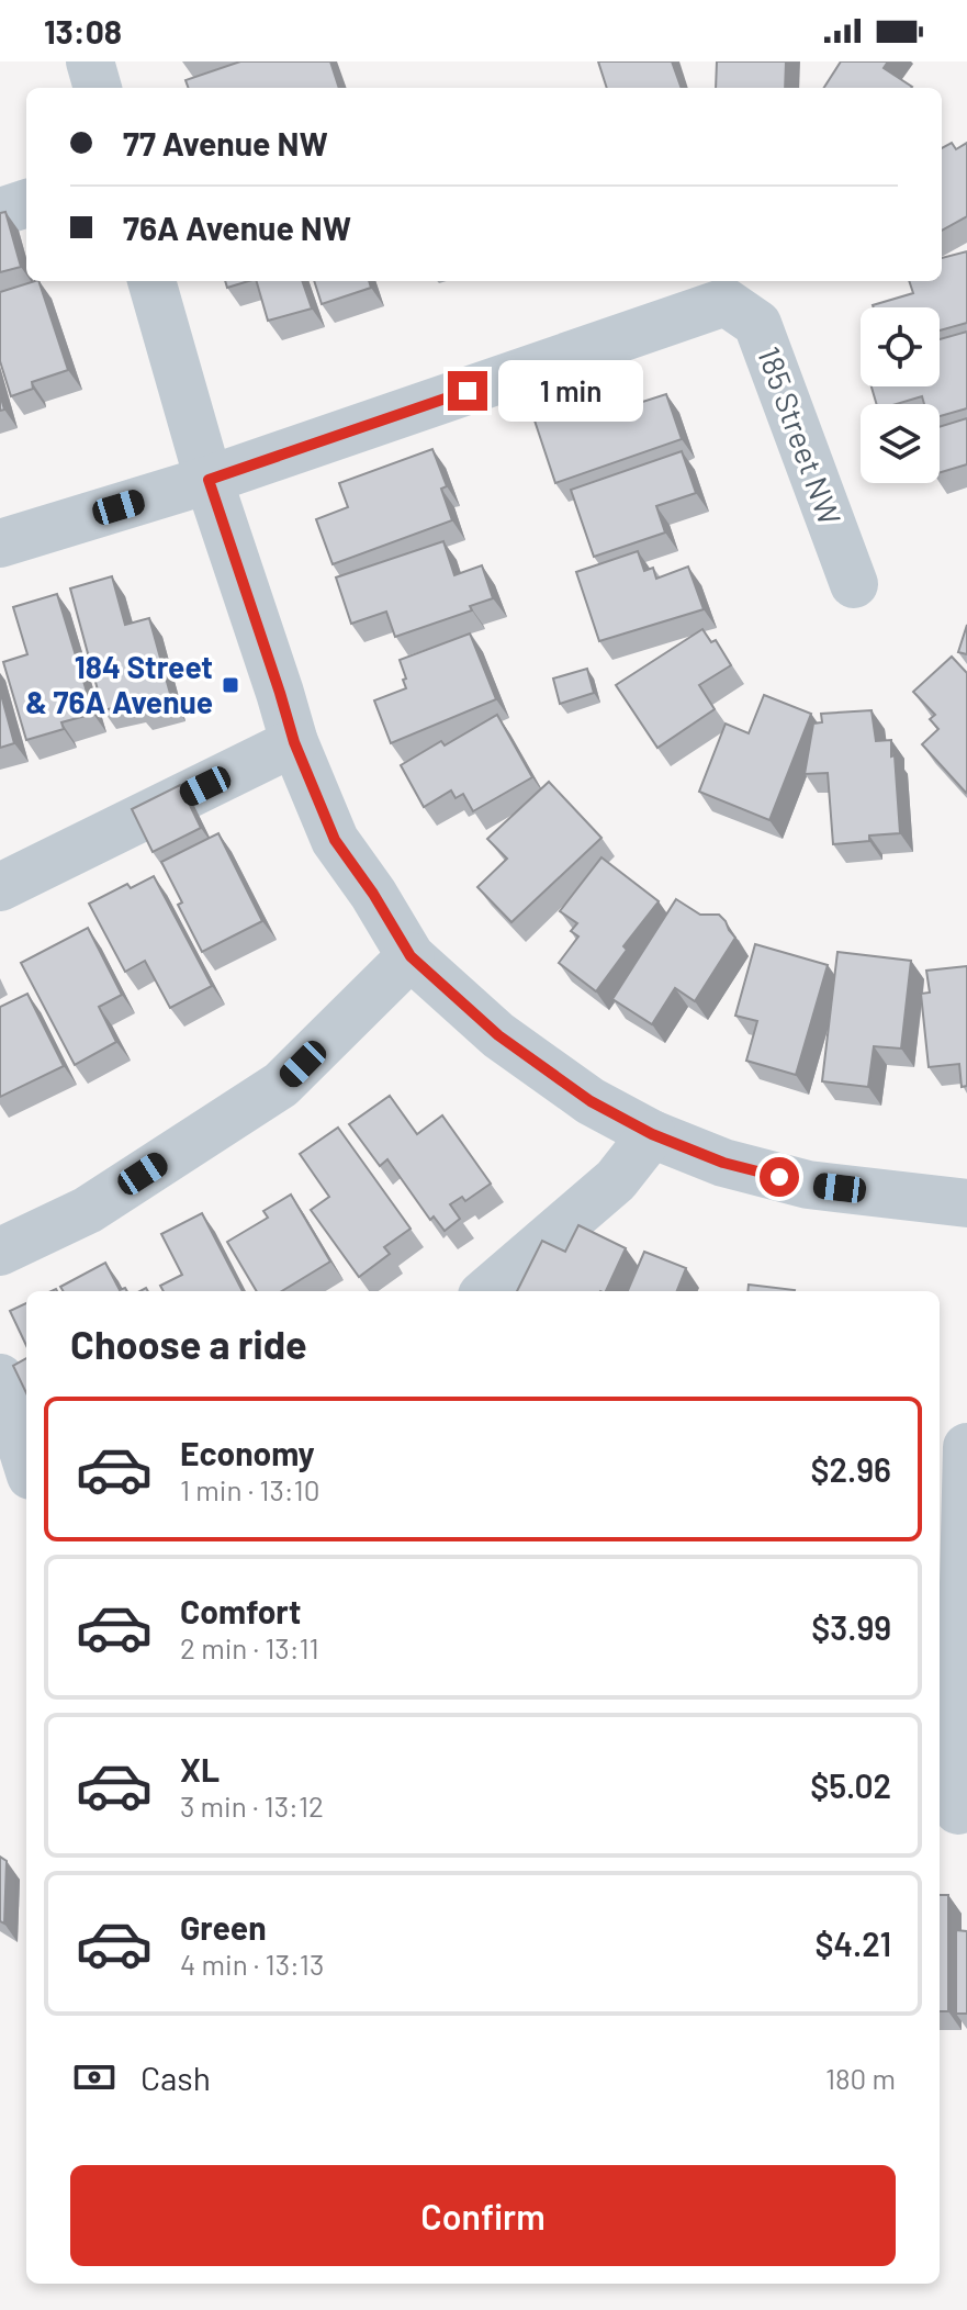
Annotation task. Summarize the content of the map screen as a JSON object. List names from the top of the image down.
{
  "streets": {
    "street": ["185 Street NW"]
  },
  "places": {
    "transit": ["184 Street & 76A Avenue"]
  },
  "page": {
    "status": "13:08",
    "banner": ["77 Avenue NW", "76A Avenue NW"],
    "bubble": "1 min",
    "heading": "Choose a ride",
    "list": [
      {
        "name": "Economy",
        "note": "1 min · 13:10",
        "value": "$2.96"
      },
      {
        "name": "Comfort",
        "note": "2 min · 13:11",
        "value": "$3.99"
      },
      {
        "name": "XL",
        "note": "3 min · 13:12",
        "value": "$5.02"
      },
      {
        "name": "Green",
        "note": "4 min · 13:13",
        "value": "$4.21"
      }
    ],
    "pay": ["Cash", "180 m"],
    "buttons": "Confirm"
  }
}
